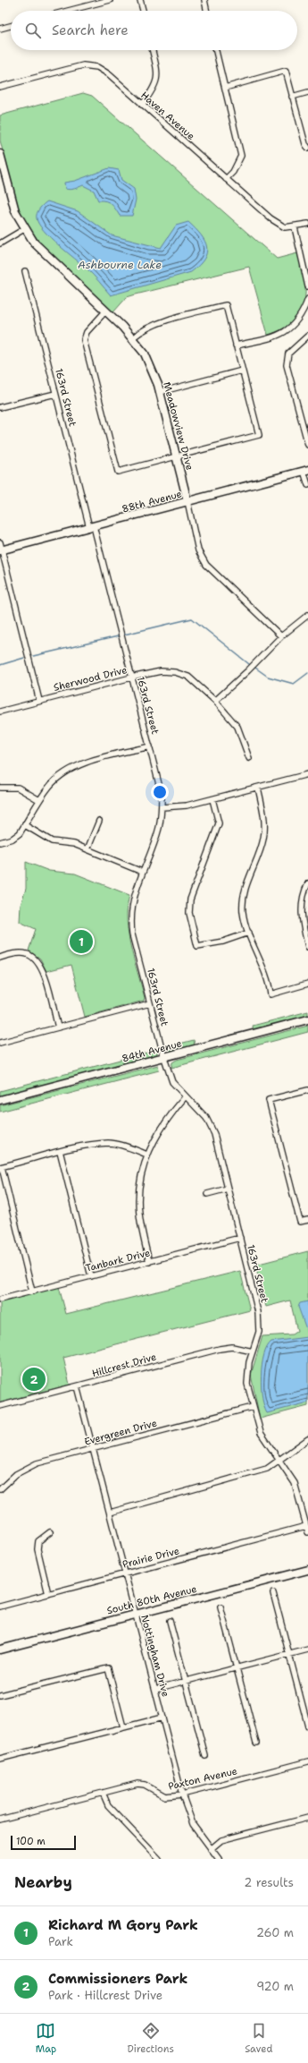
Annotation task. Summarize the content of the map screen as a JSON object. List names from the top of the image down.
{
  "streets": {
    "street": [
      "Haven Avenue",
      "163rd Street",
      "Meadowview Drive",
      "88th Avenue",
      "Sherwood Drive",
      "84th Avenue",
      "Tanbark Drive",
      "Hillcrest Drive",
      "Evergreen Drive",
      "Prairie Drive",
      "South 80th Avenue",
      "Nottingham Drive",
      "Paxton Avenue"
    ]
  },
  "crossings": [
    ["163rd Street", "88th Avenue"],
    ["163rd Street", "Sherwood Drive"],
    ["163rd Street", "84th Avenue"],
    ["163rd Street", "Tanbark Drive"],
    ["163rd Street", "Hillcrest Drive"],
    ["163rd Street", "Evergreen Drive"],
    ["163rd Street", "Prairie Drive"],
    ["Meadowview Drive", "88th Avenue"],
    ["Hillcrest Drive", "Nottingham Drive"],
    ["Evergreen Drive", "Nottingham Drive"],
    ["Prairie Drive", "Nottingham Drive"],
    ["South 80th Avenue", "Nottingham Drive"],
    ["Nottingham Drive", "Paxton Avenue"]
  ],
  "water": ["Ashbourne Lake"],
  "scale_bar": "100 m",
  "page": {
    "search": "Search here",
    "pins": ["1", "2"],
    "scale": "100 m",
    "heading": ["Nearby", "2 results"],
    "list": [
      {
        "mark": "1",
        "name": "Richard M Gory Park",
        "note": "Park",
        "value": "260 m"
      },
      {
        "mark": "2",
        "name": "Commissioners Park",
        "note": "Park · Hillcrest Drive",
        "value": "920 m"
      }
    ],
    "nav": ["Map", "Directions", "Saved"]
  }
}
